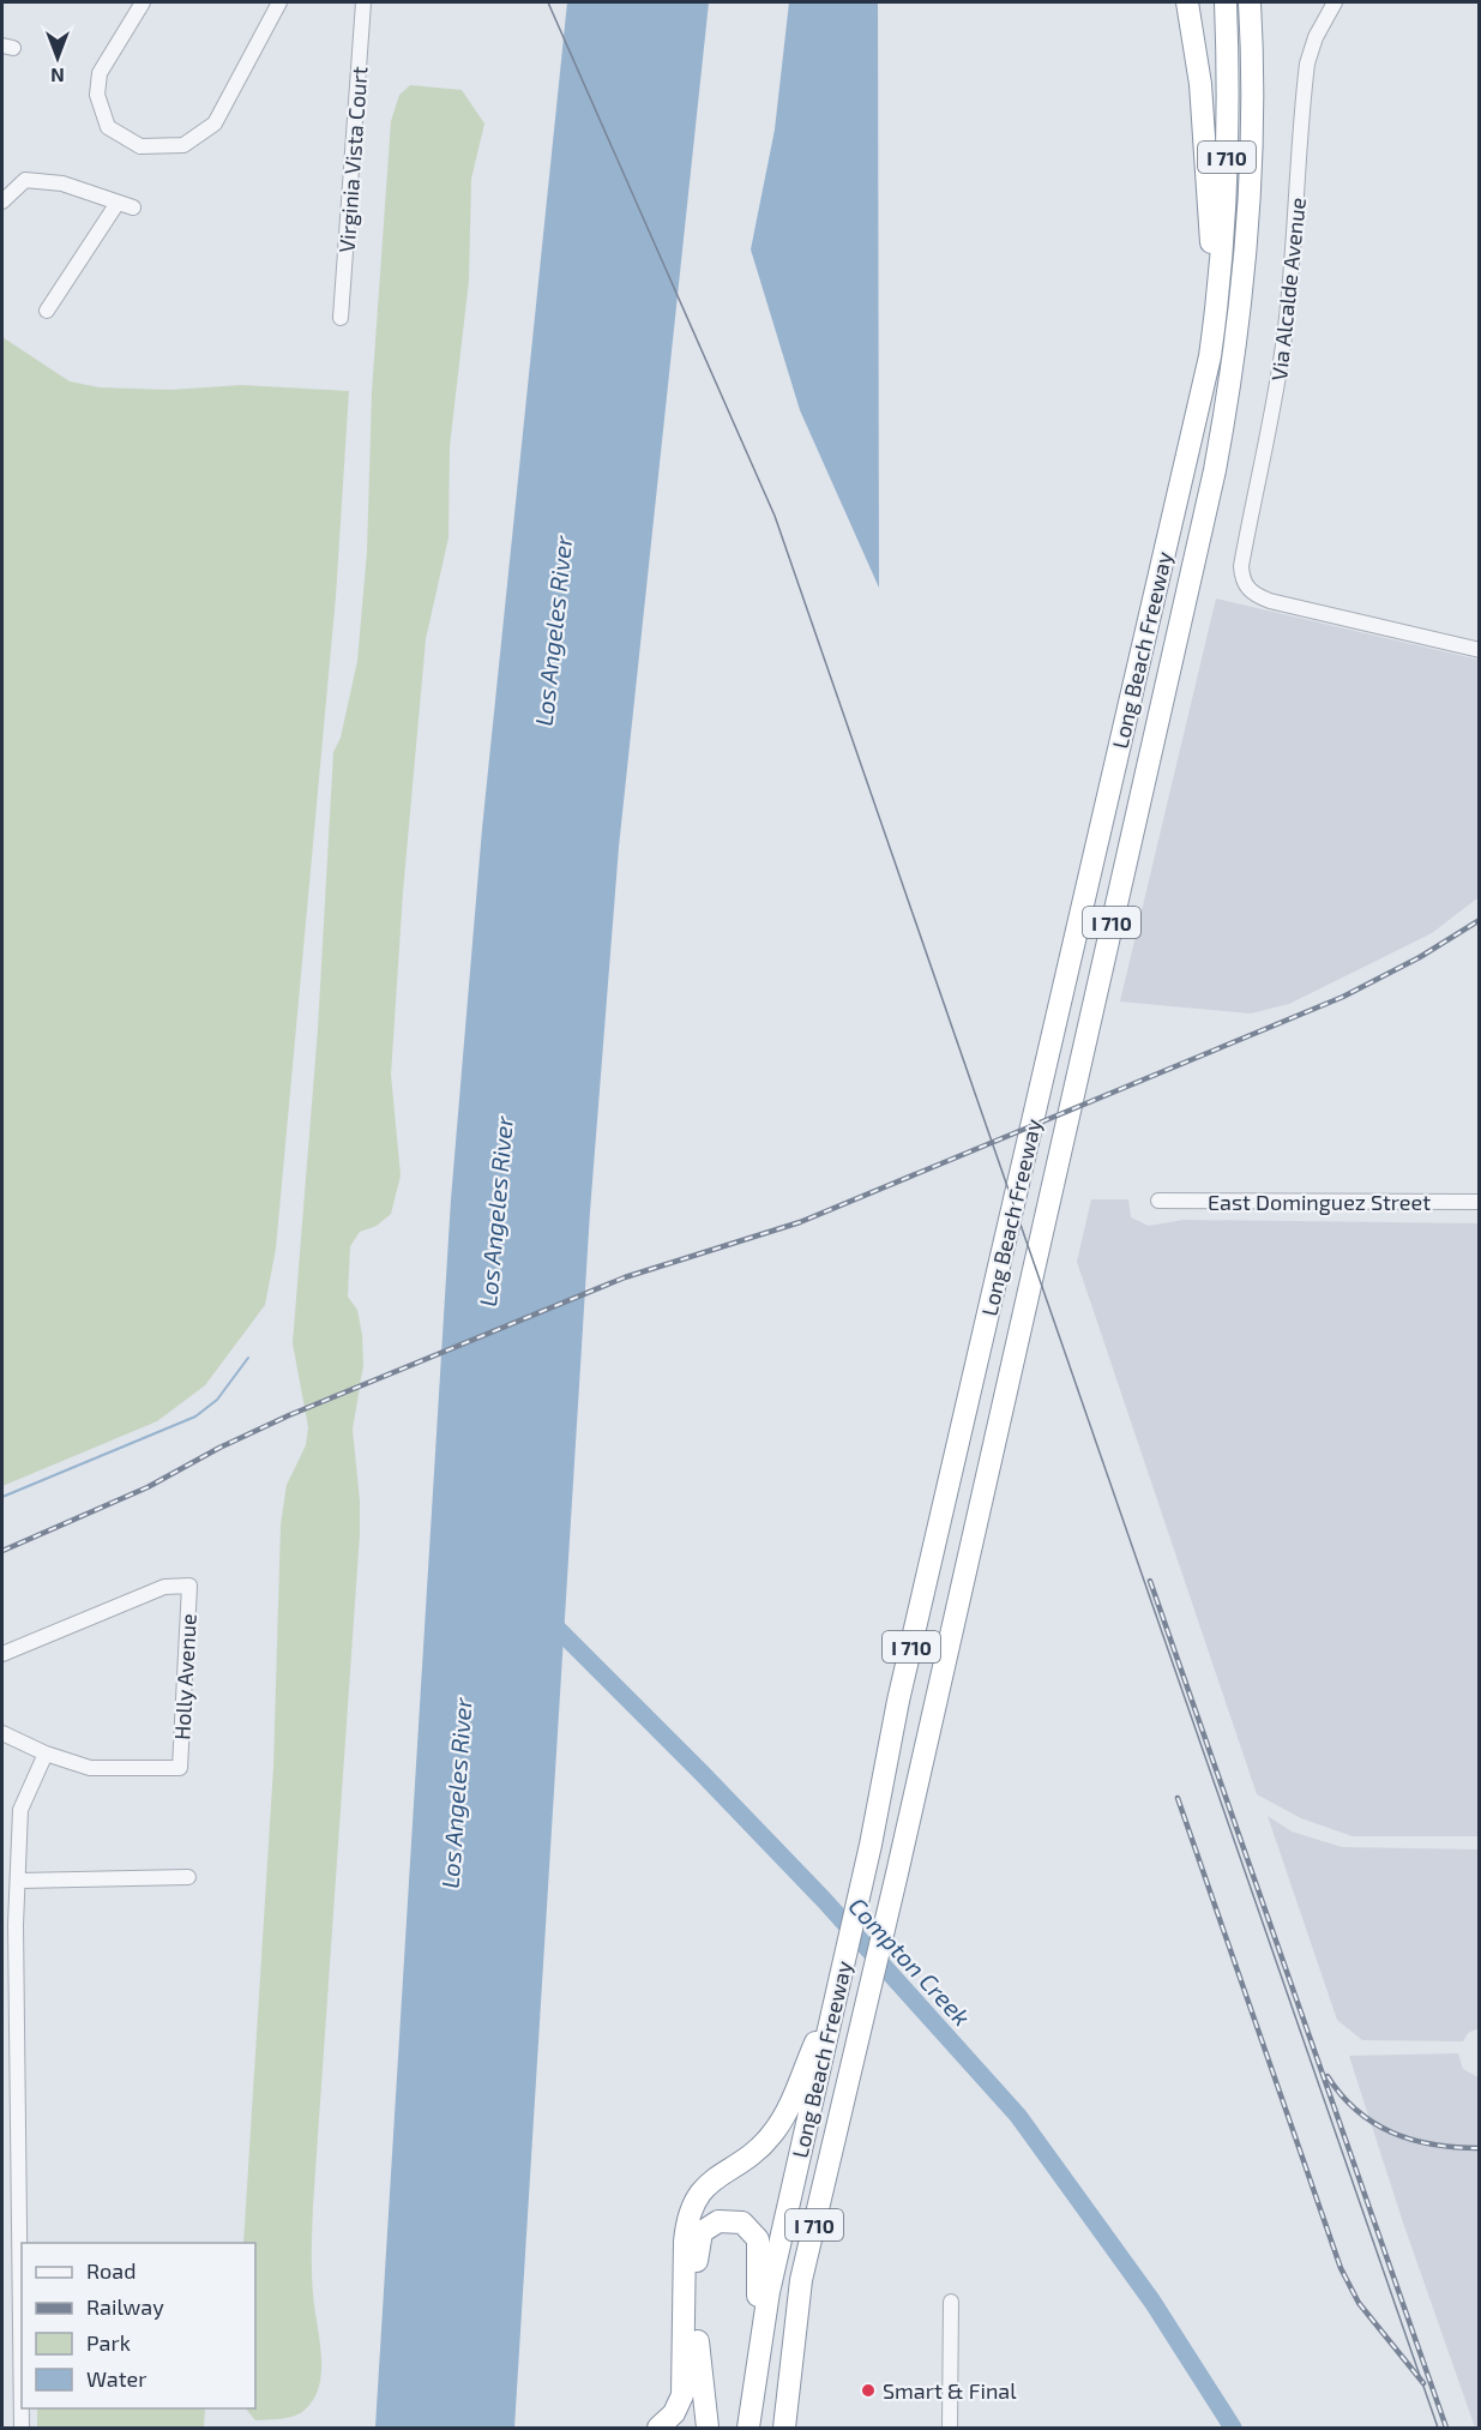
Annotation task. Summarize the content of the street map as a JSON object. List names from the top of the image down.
{
  "streets": {
    "highway": ["I 710", "Long Beach Freeway"],
    "street": [
      "Virginia Vista Court",
      "Via Alcalde Avenue",
      "East Dominguez Street",
      "Holly Avenue"
    ]
  },
  "water": ["Los Angeles River", "Compton Creek"],
  "places": ["Smart & Final"],
  "legend": [
    "Road",
    "Railway",
    "Park",
    "Water"
  ],
  "north": "bottom"
}
